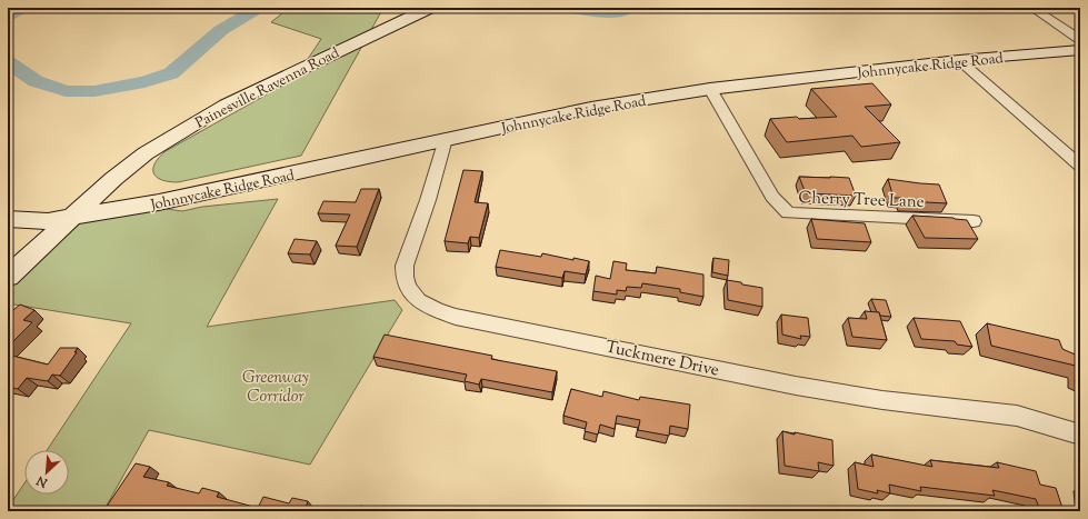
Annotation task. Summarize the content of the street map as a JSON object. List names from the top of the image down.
{
  "streets": {
    "main road": ["Johnnycake Ridge Road", "Painesville Ravenna Road"],
    "street": ["Cherry Tree Lane", "Tuckmere Drive"]
  },
  "crossings": [
    ["Johnnycake Ridge Road", "Painesville Ravenna Road"],
    ["Johnnycake Ridge Road", "Cherry Tree Lane"],
    ["Johnnycake Ridge Road", "Tuckmere Drive"]
  ],
  "parks": ["Greenway Corridor"],
  "north": "bottom left"
}
